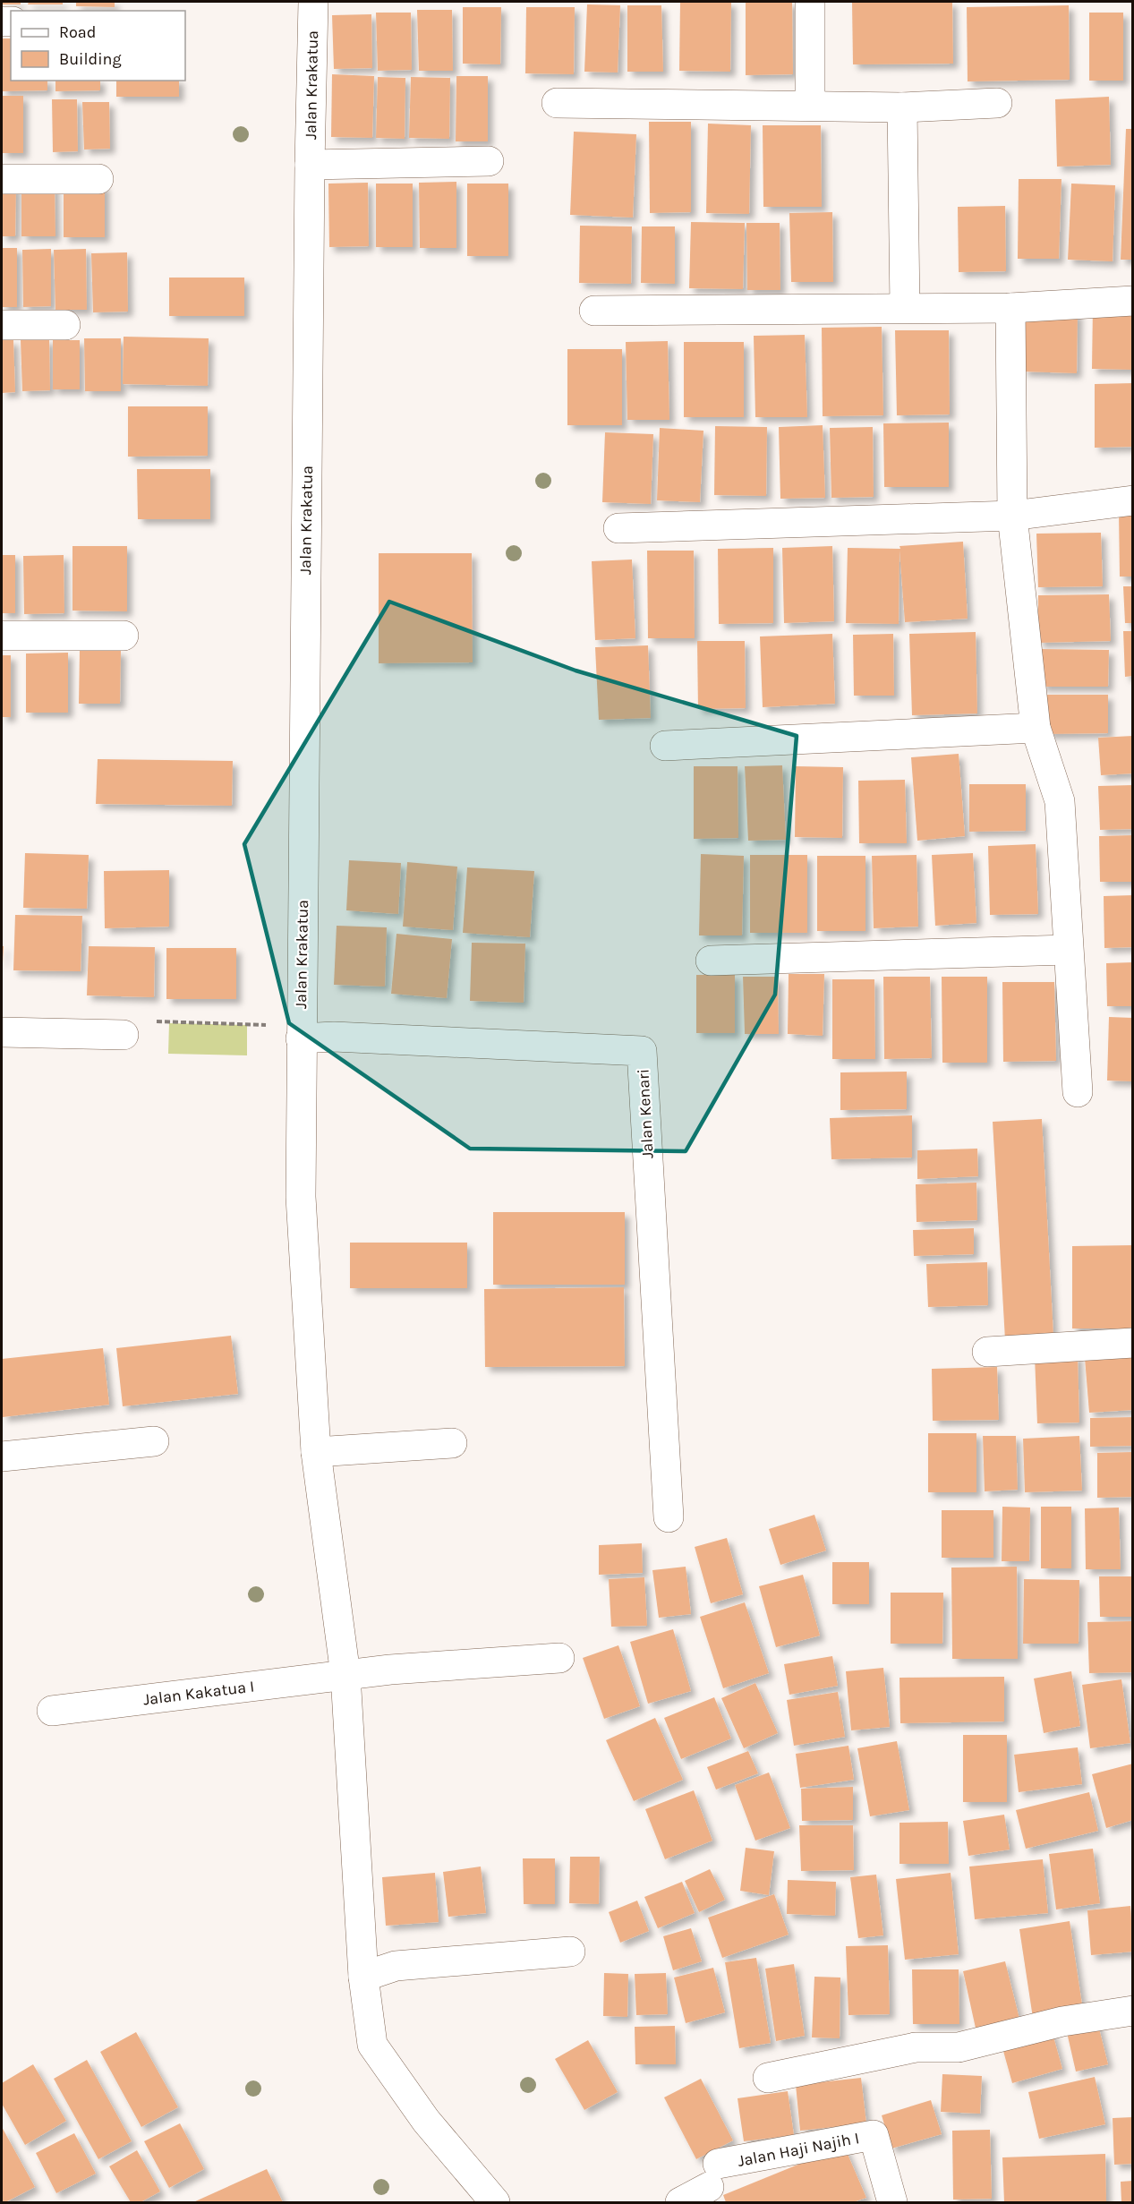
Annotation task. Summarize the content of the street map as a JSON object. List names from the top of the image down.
{
  "streets": {
    "street": [
      "Jalan Krakatua",
      "Jalan Kenari",
      "Jalan Kakatua I",
      "Jalan Haji Najih I"
    ]
  },
  "crossings": [
    ["Jalan Krakatua", "Jalan Kenari"],
    ["Jalan Krakatua", "Jalan Kakatua I"]
  ],
  "legend": ["Road", "Building"]
}
